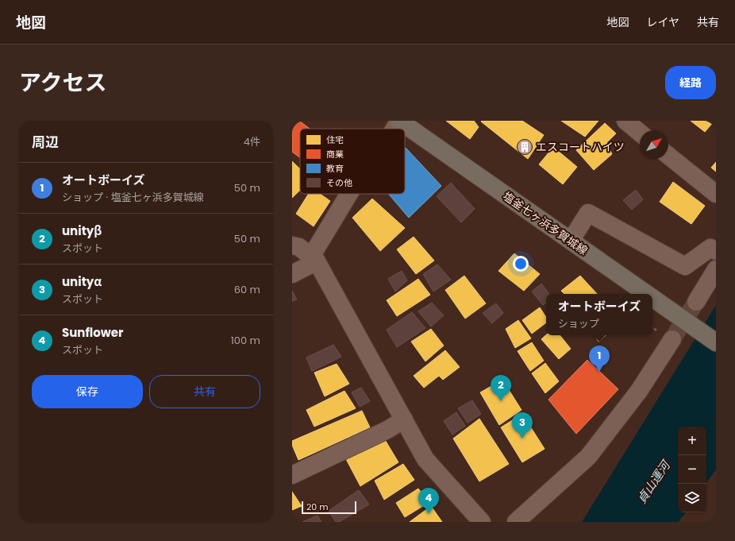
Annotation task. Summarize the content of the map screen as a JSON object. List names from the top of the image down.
{
  "streets": {
    "main road": ["塩釜七ヶ浜多賀城線"]
  },
  "water": ["貞山運河"],
  "places": {
    "building": ["エスコートハイツ"]
  },
  "legend": [
    "住宅",
    "商業",
    "教育",
    "その他"
  ],
  "scale_bar": "20 m",
  "north": "top right",
  "page": {
    "header": "地図",
    "nav": ["地図", "レイヤ", "共有"],
    "title": "アクセス",
    "buttons": [
      "経路",
      ["保存", "共有"]
    ],
    "heading": ["周辺", "4件"],
    "list": [
      {
        "mark": "1",
        "name": "オートボーイズ",
        "note": "ショップ · 塩釜七ヶ浜多賀城線",
        "value": "50 m"
      },
      {
        "mark": "2",
        "name": "unityβ",
        "note": "スポット",
        "value": "50 m"
      },
      {
        "mark": "3",
        "name": "unityα",
        "note": "スポット",
        "value": "60 m"
      },
      {
        "mark": "4",
        "name": "Sunflower",
        "note": "スポット",
        "value": "100 m"
      }
    ],
    "popup": ["オートボーイズ", "ショップ"],
    "pins": [
      "1",
      "2",
      "3",
      "4"
    ],
    "map_buttons": ["+", "−"],
    "scale": "20 m"
  }
}
